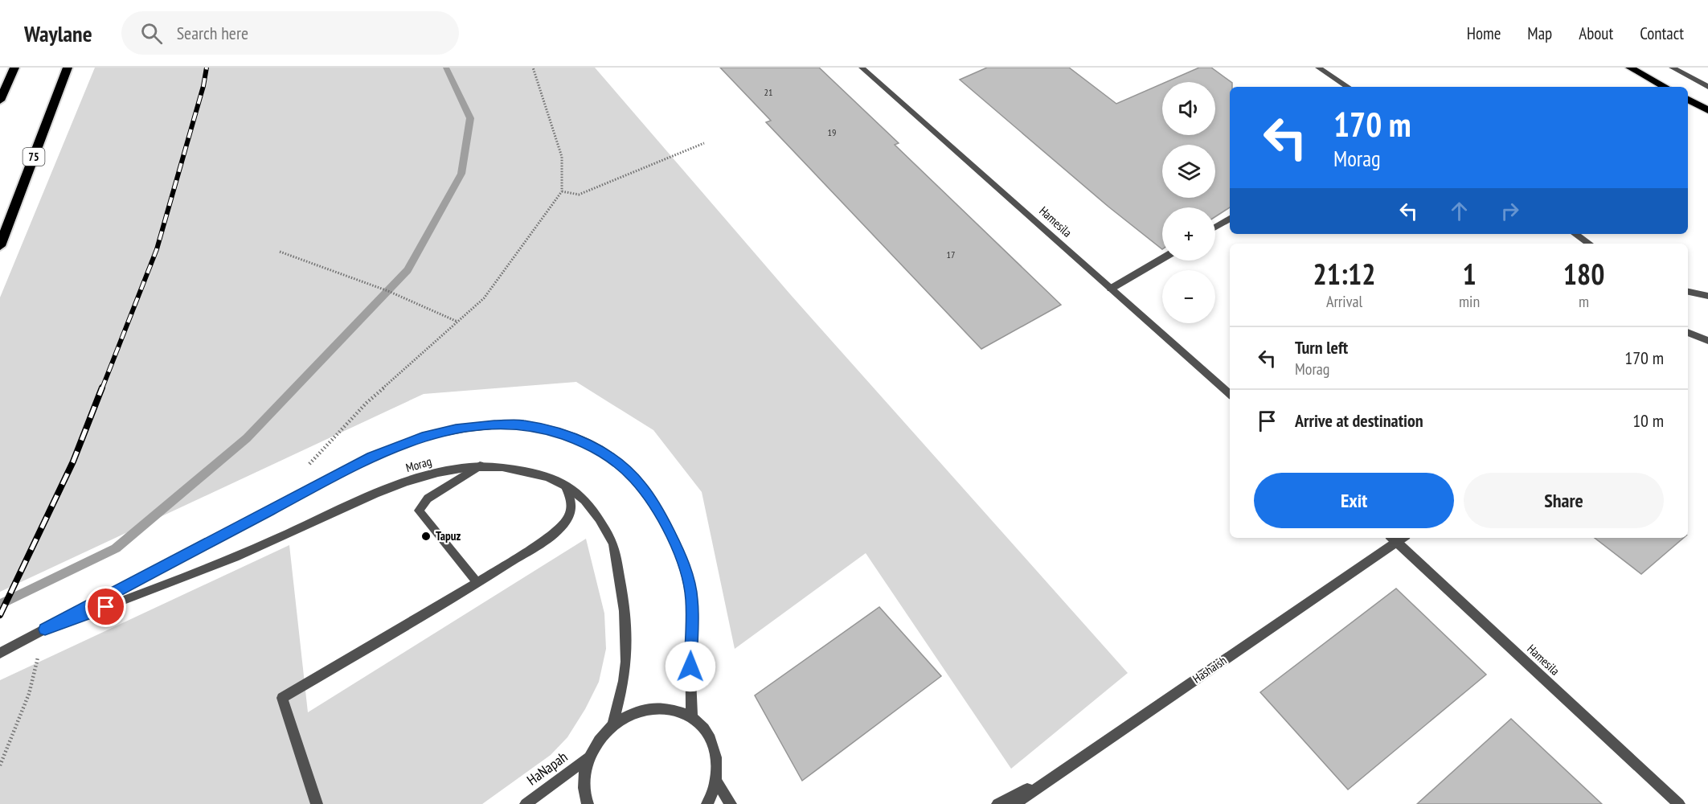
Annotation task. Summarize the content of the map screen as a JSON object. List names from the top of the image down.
{
  "streets": {
    "highway": ["75"],
    "street": [
      "Hamesila",
      "Morag",
      "Hashaish",
      "HaNapah"
    ]
  },
  "crossings": [
    ["Hamesila", "Hashaish"]
  ],
  "places": ["Tapuz"],
  "house_numbers": ["21", "19", "17"],
  "page": {
    "header": "Waylane",
    "search": "Search here",
    "nav": [
      "Home",
      "Map",
      "About",
      "Contact"
    ],
    "map_buttons": ["+", "−"],
    "turn": ["170 m", "Morag"],
    "eta": [
      "21:12",
      "Arrival",
      "1",
      "min",
      "180",
      "m"
    ],
    "list": [
      {
        "name": "Turn left",
        "note": "Morag",
        "value": "170 m"
      },
      {
        "name": "Arrive at destination",
        "value": "10 m"
      }
    ],
    "buttons": ["Exit", "Share"]
  }
}
